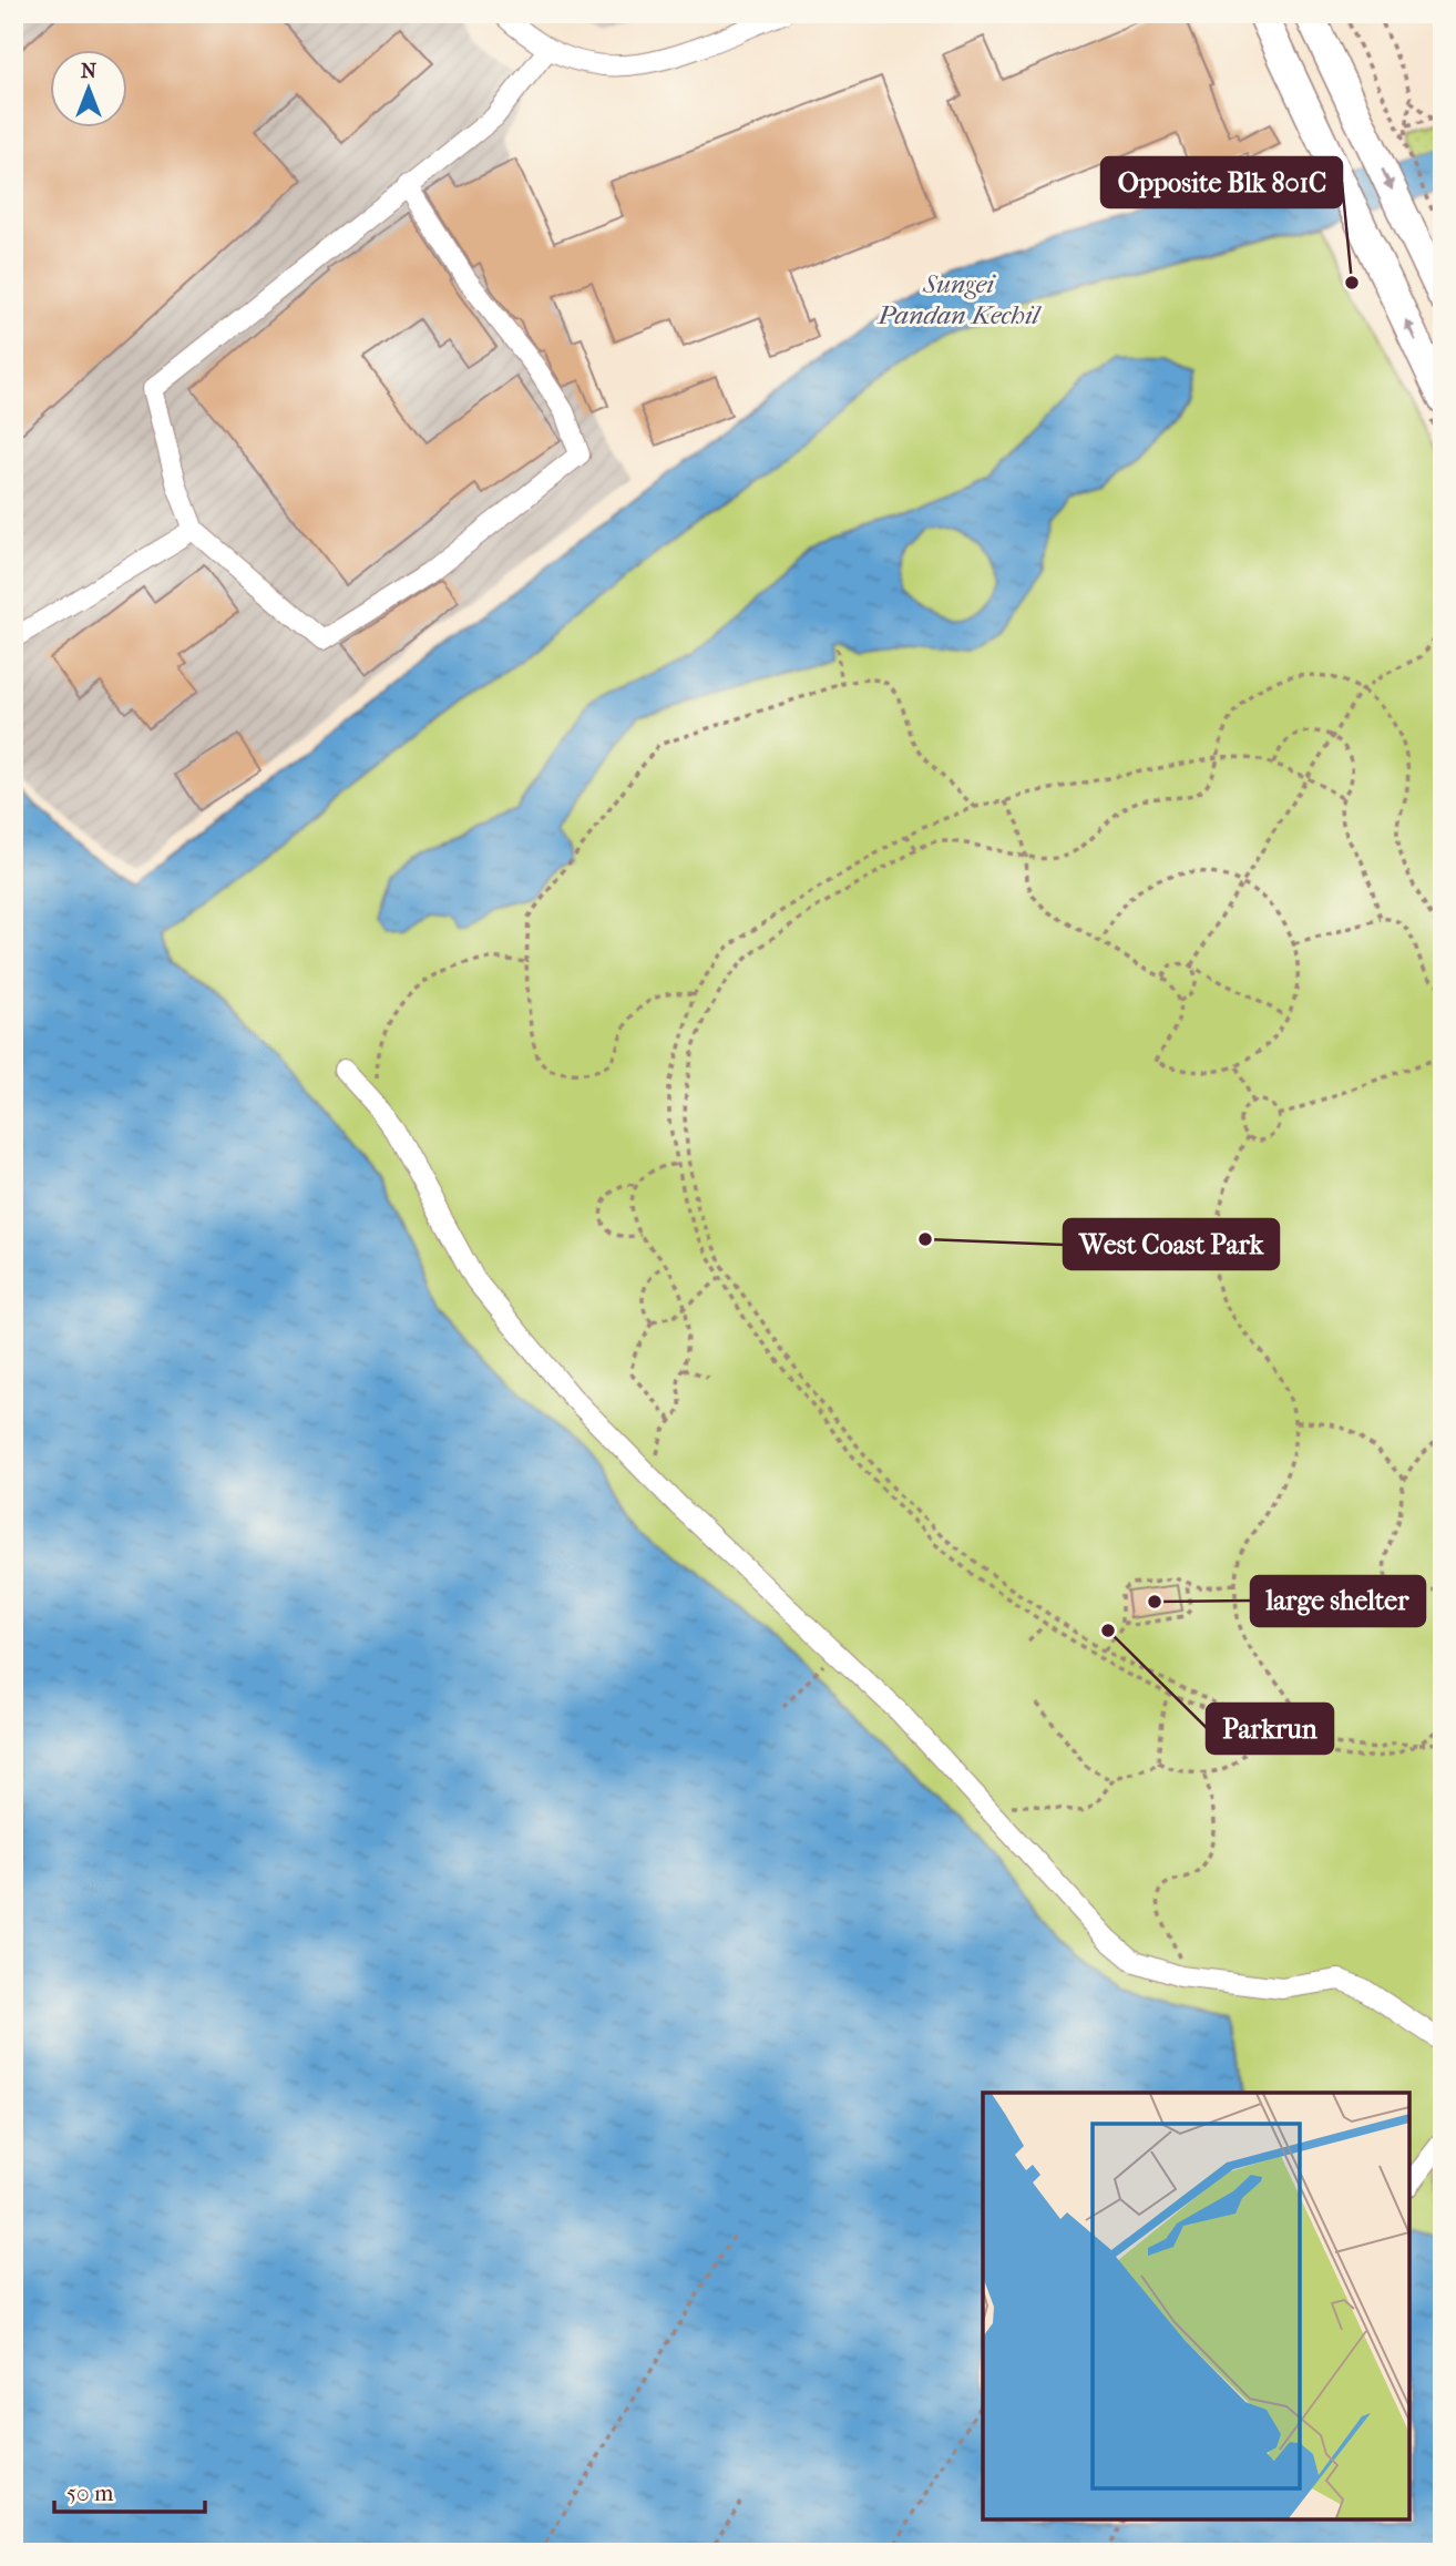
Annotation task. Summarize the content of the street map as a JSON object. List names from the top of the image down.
{
  "water": ["Sungei Pandan Kechil"],
  "places": [
    "Opposite Blk 801C",
    "West Coast Park",
    "large shelter",
    "Parkrun"
  ],
  "scale_bar": "50 m",
  "north": "top"
}
